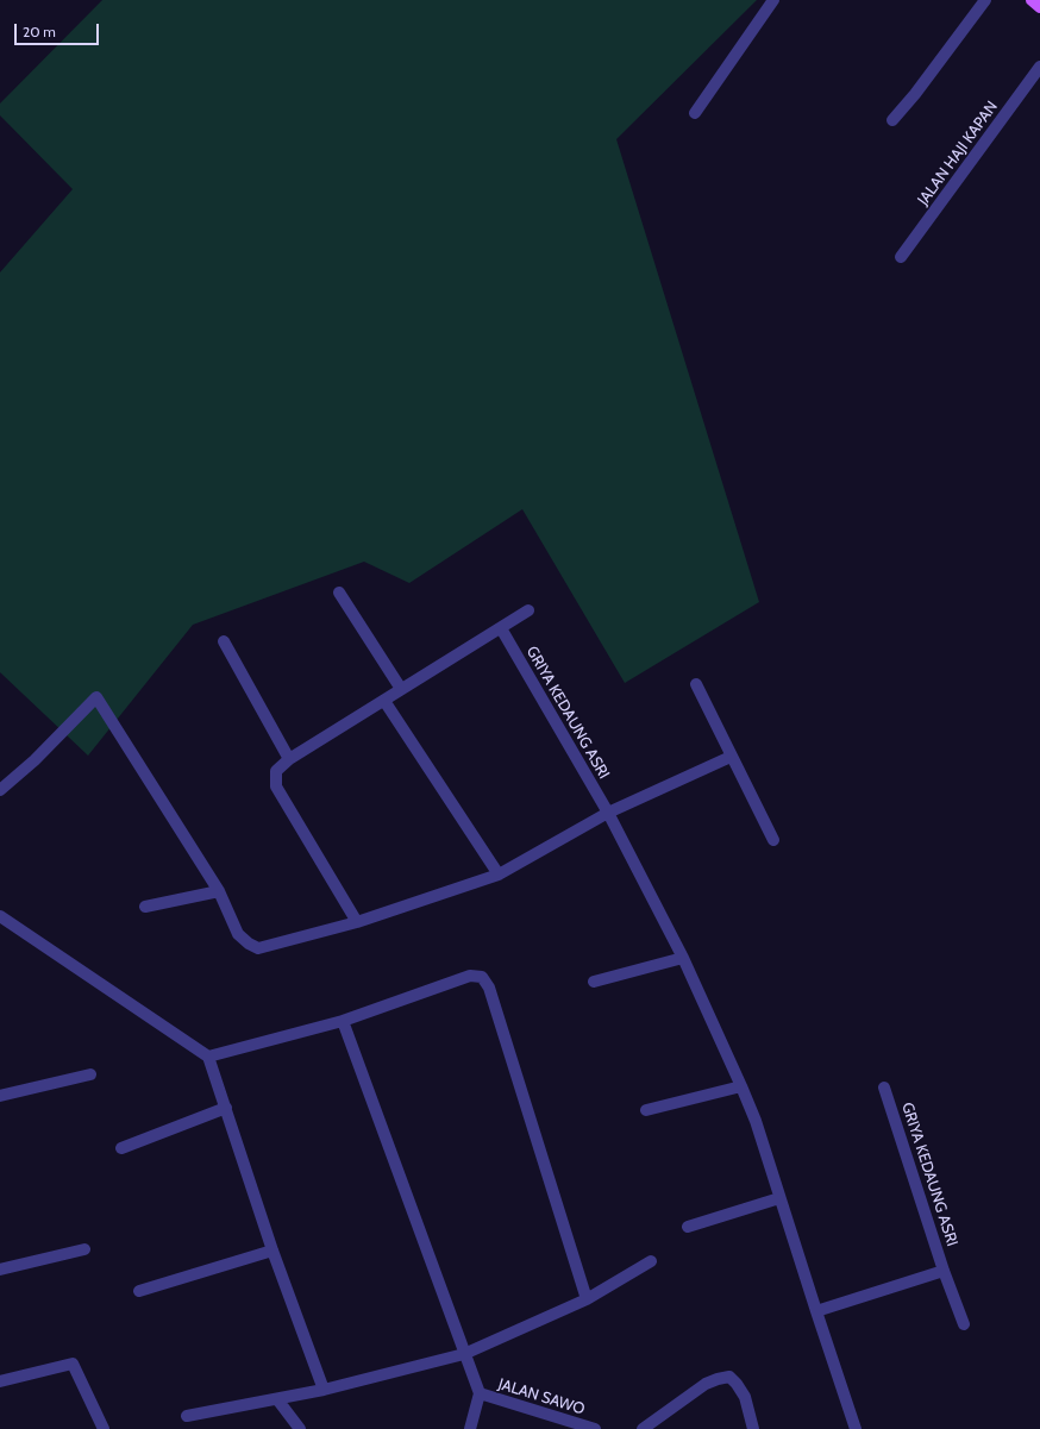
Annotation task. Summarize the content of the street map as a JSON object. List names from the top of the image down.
{
  "streets": {
    "street": ["JALAN HAJI KAPAN", "GRIYA KEDAUNG ASRI", "JALAN SAWO"]
  },
  "scale_bar": "20 m"
}
